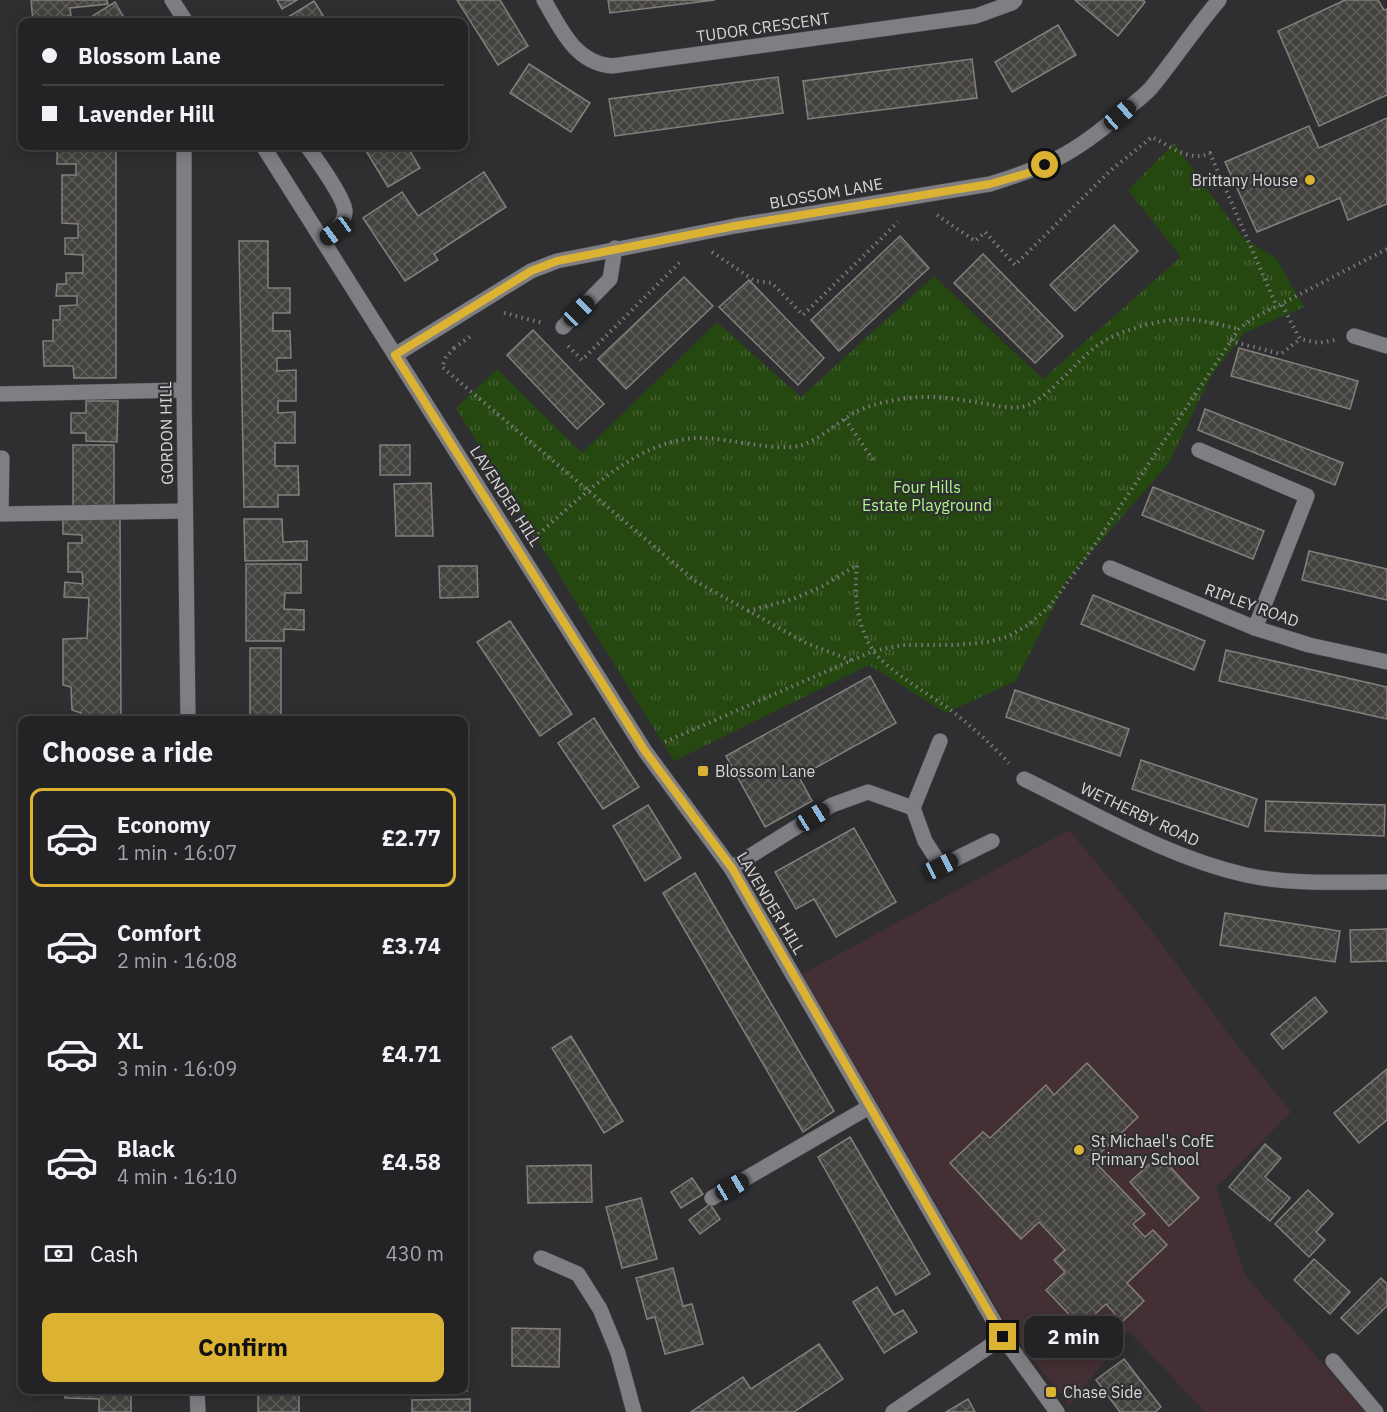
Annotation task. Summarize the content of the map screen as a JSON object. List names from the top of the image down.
{
  "streets": {
    "street": [
      "TUDOR CRESCENT",
      "BLOSSOM LANE",
      "GORDON HILL",
      "LAVENDER HILL",
      "RIPLEY ROAD",
      "WETHERBY ROAD"
    ]
  },
  "crossings": [
    ["BLOSSOM LANE", "LAVENDER HILL"]
  ],
  "parks": ["Four Hills Estate Playground"],
  "places": {
    "other": ["Brittany House", "St Michael's CofE Primary School"],
    "transit": ["Blossom Lane", "Chase Side"]
  },
  "page": {
    "banner": ["Blossom Lane", "Lavender Hill"],
    "heading": "Choose a ride",
    "list": [
      {
        "name": "Economy",
        "note": "1 min · 16:07",
        "value": "£2.77"
      },
      {
        "name": "Comfort",
        "note": "2 min · 16:08",
        "value": "£3.74"
      },
      {
        "name": "XL",
        "note": "3 min · 16:09",
        "value": "£4.71"
      },
      {
        "name": "Black",
        "note": "4 min · 16:10",
        "value": "£4.58"
      }
    ],
    "pay": ["Cash", "430 m"],
    "buttons": "Confirm",
    "bubble": "2 min"
  }
}
